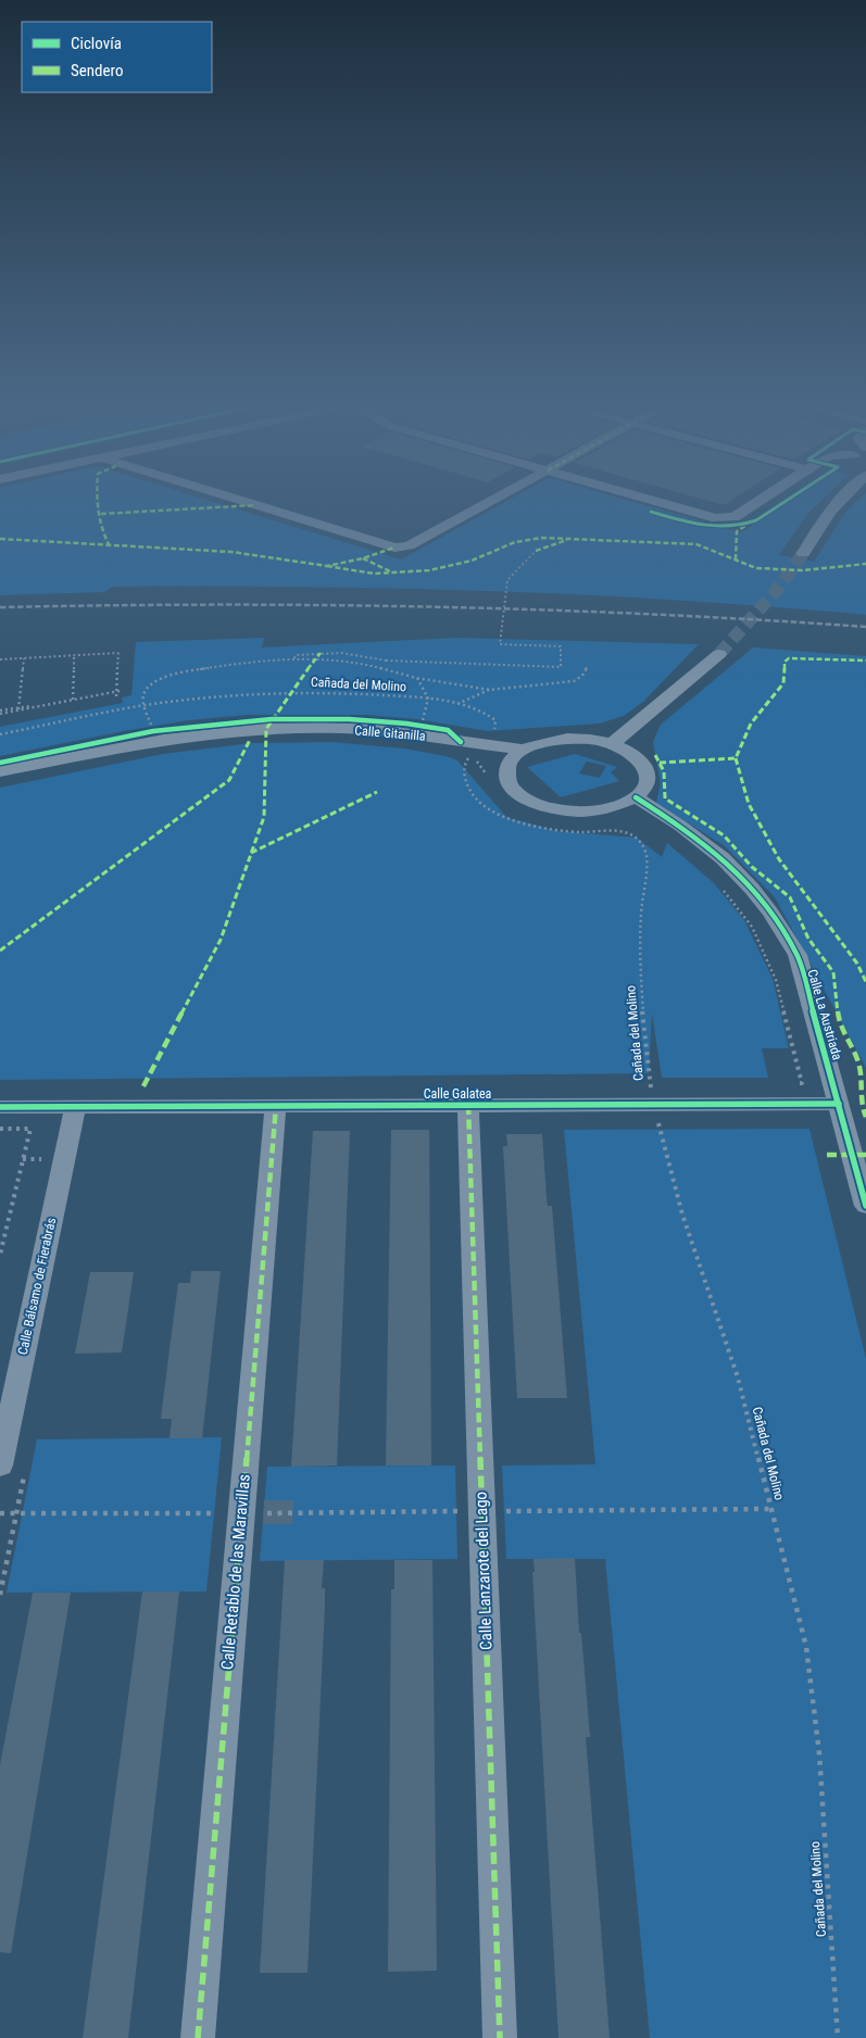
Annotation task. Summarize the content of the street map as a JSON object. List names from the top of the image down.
{
  "streets": {
    "street": [
      "Calle Gitanilla",
      "Calle La Austriada",
      "Calle Galatea",
      "Calle Bálsamo de Fierabrás",
      "Calle Lanzarote del Lago",
      "Calle Retablo de las Maravillas"
    ],
    "path": ["Cañada del Molino"]
  },
  "crossings": [
    ["Cañada del Molino", "Calle Gitanilla"],
    ["Cañada del Molino", "Calle Galatea"],
    ["Calle La Austriada", "Calle Galatea"],
    ["Calle Galatea", "Calle Bálsamo de Fierabrás"],
    ["Calle Galatea", "Calle Lanzarote del Lago"],
    ["Calle Galatea", "Calle Retablo de las Maravillas"]
  ],
  "legend": ["Ciclovía", "Sendero"]
}
